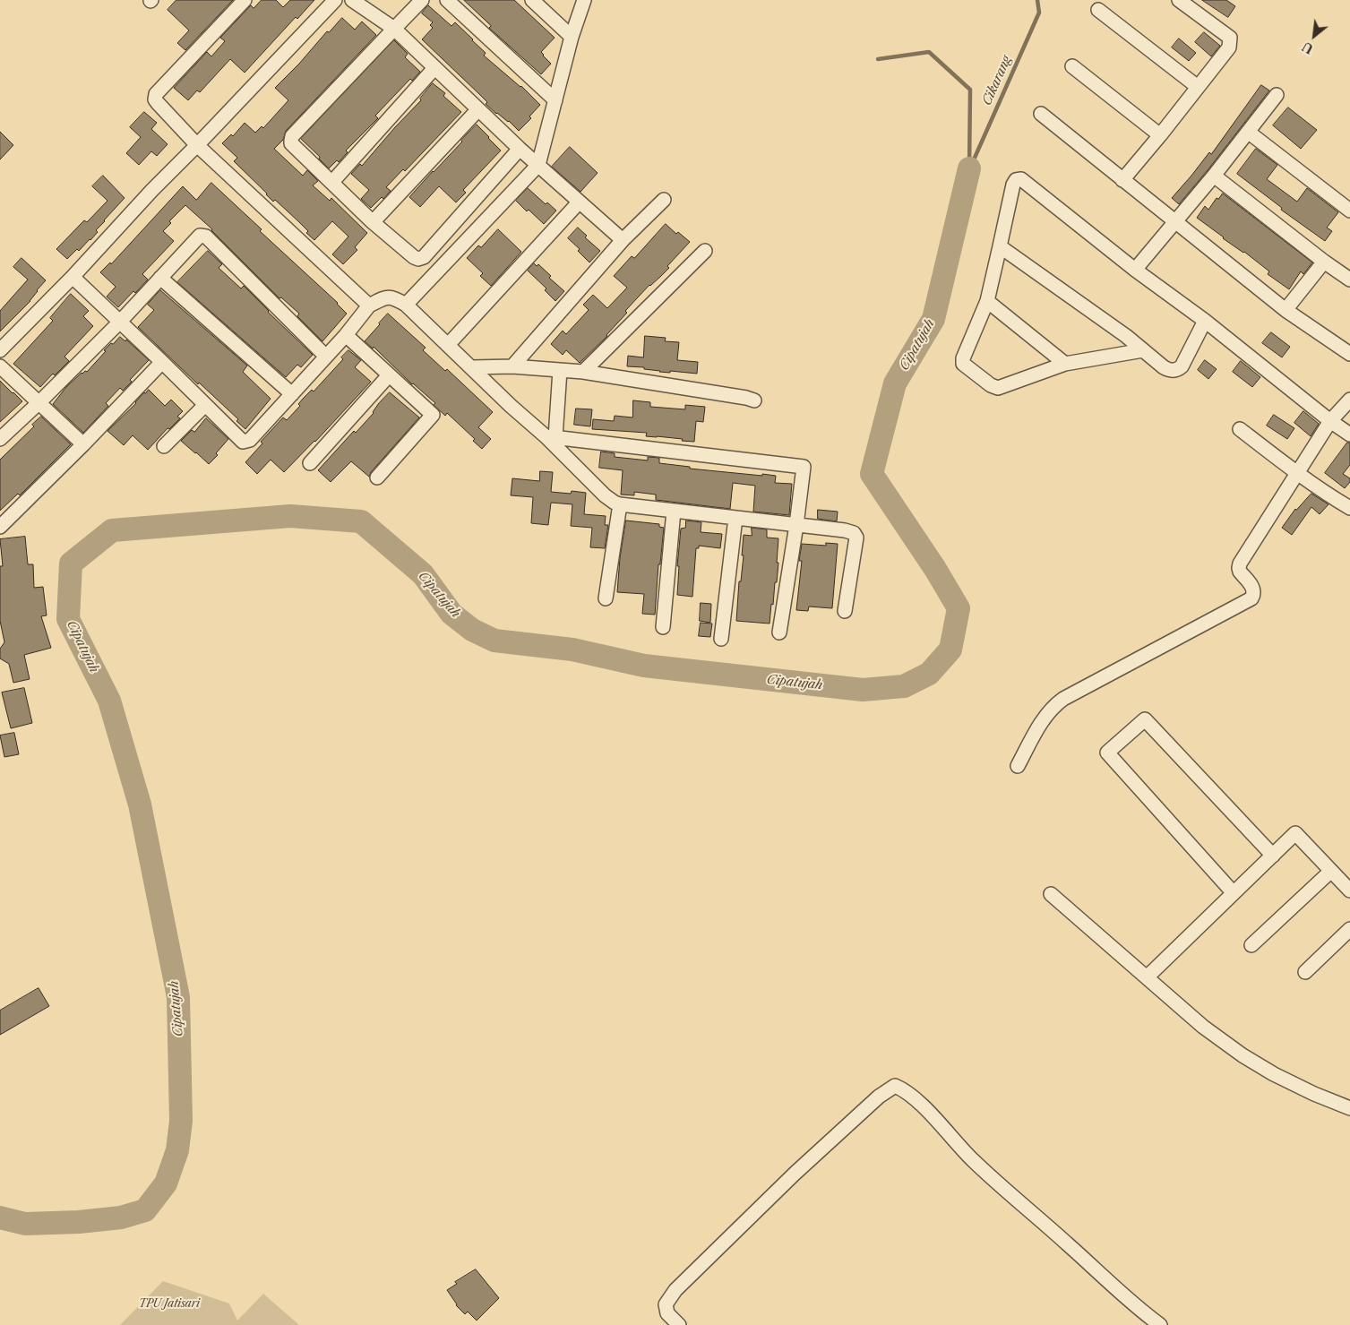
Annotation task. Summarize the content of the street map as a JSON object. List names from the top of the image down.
{
  "water": ["Cikarang", "Cipatujah"],
  "parks": ["TPU Jatisari"],
  "north": "bottom left"
}
